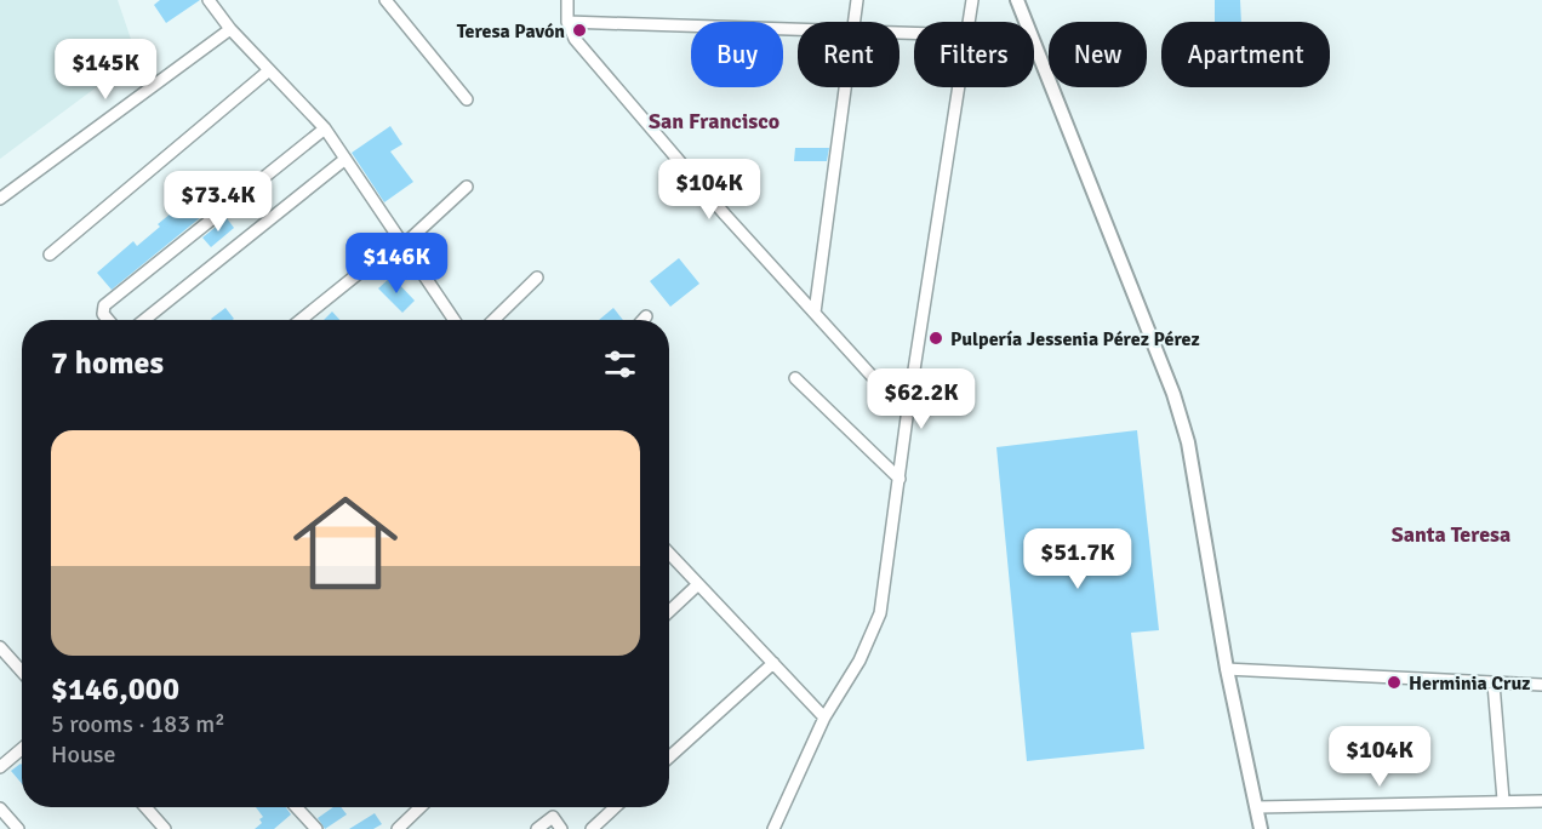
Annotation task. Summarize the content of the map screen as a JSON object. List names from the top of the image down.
{
  "districts": ["San Francisco", "Santa Teresa"],
  "places": ["Teresa Pavón", "Pulpería Jessenia Pérez Pérez", "Herminia Cruz"],
  "page": {
    "chip": [
      "Buy",
      "Rent",
      "Filters",
      "New",
      "Apartment"
    ],
    "price": [
      "$145K",
      "$104K",
      "$73.4K",
      "$146K",
      "$62.2K",
      "$51.7K",
      "$104K"
    ],
    "heading": "7 homes",
    "list": [
      {
        "name": "$146,000",
        "note": "5 rooms · 183 m² · House"
      }
    ]
  }
}
